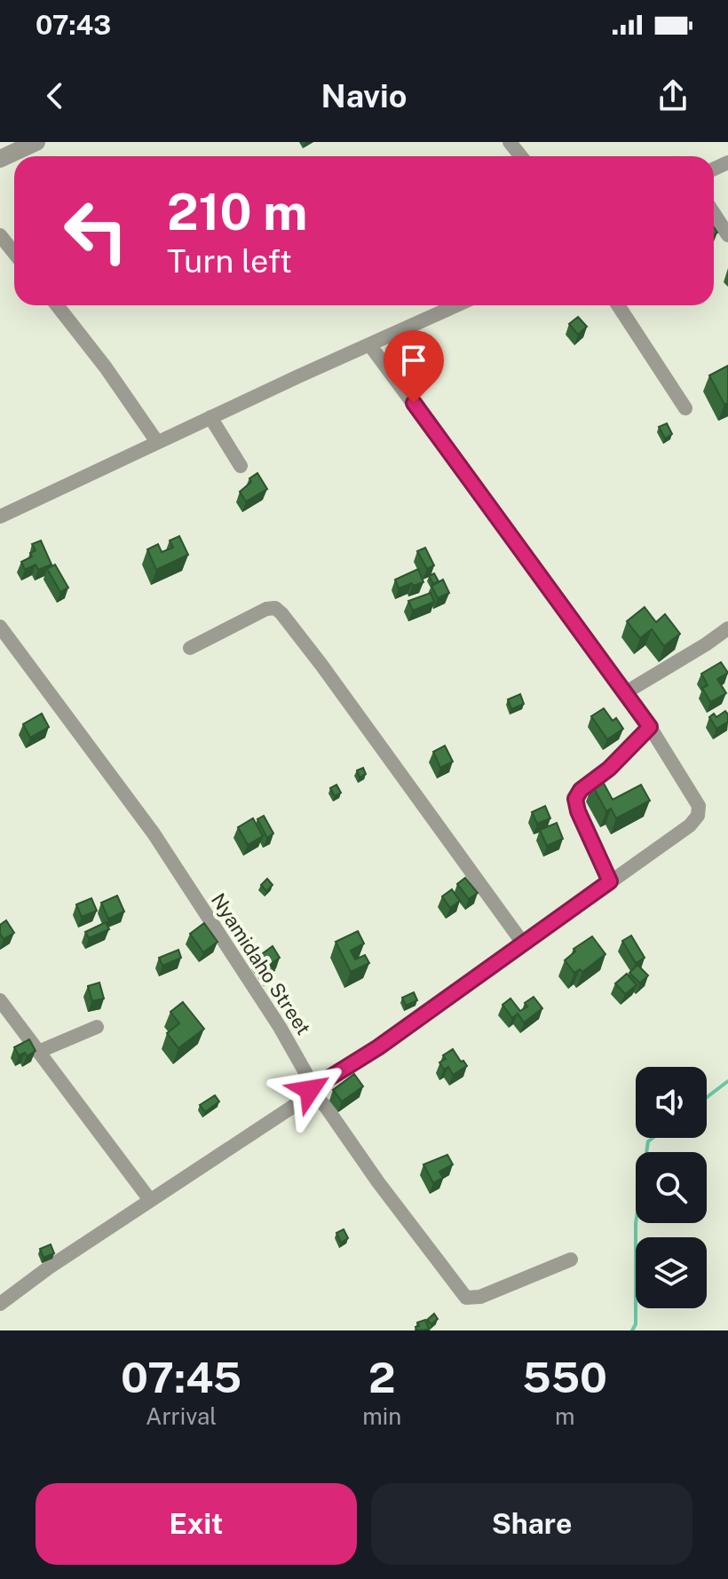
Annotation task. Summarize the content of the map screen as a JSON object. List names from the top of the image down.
{
  "streets": {
    "street": ["Nyamidaho Street"]
  },
  "page": {
    "status": "07:43",
    "header": "Navio",
    "turn": ["210 m", "Turn left"],
    "eta": [
      "07:45",
      "Arrival",
      "2",
      "min",
      "550",
      "m"
    ],
    "buttons": ["Exit", "Share"]
  }
}
